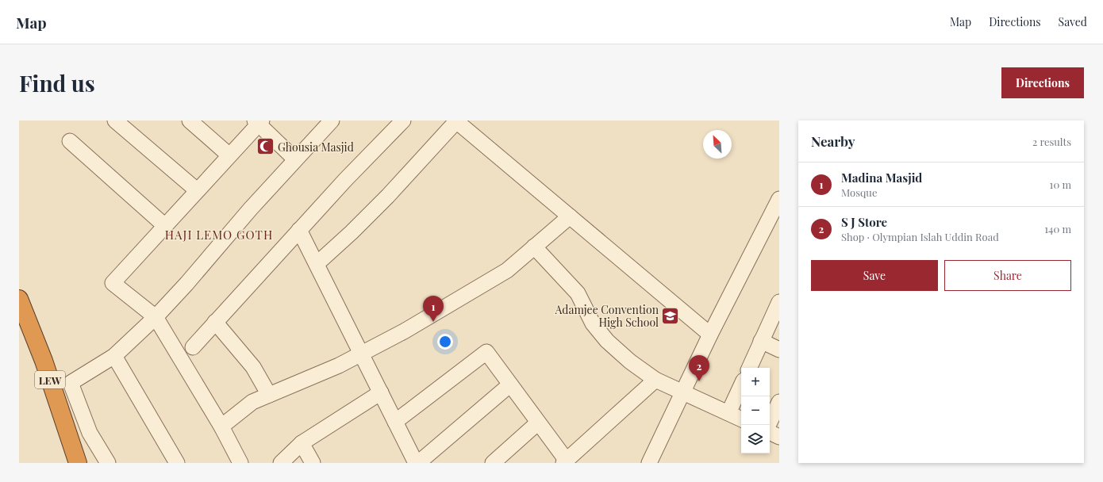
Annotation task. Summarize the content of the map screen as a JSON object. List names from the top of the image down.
{
  "streets": {
    "highway": ["LEW"]
  },
  "districts": ["HAJI LEMO GOTH"],
  "places": {
    "mosque": ["Ghousia Masjid"],
    "school or university": ["Adamjee Convention High School"]
  },
  "north": "top left",
  "page": {
    "header": "Map",
    "nav": ["Map", "Directions", "Saved"],
    "buttons": [
      "Directions",
      ["Save", "Share"]
    ],
    "title": "Find us",
    "heading": ["Nearby", "2 results"],
    "list": [
      {
        "mark": "1",
        "name": "Madina Masjid",
        "note": "Mosque",
        "value": "10 m"
      },
      {
        "mark": "2",
        "name": "S J Store",
        "note": "Shop · Olympian Islah Uddin Road",
        "value": "140 m"
      }
    ],
    "pins": ["1", "2"],
    "map_buttons": ["+", "−"]
  }
}
